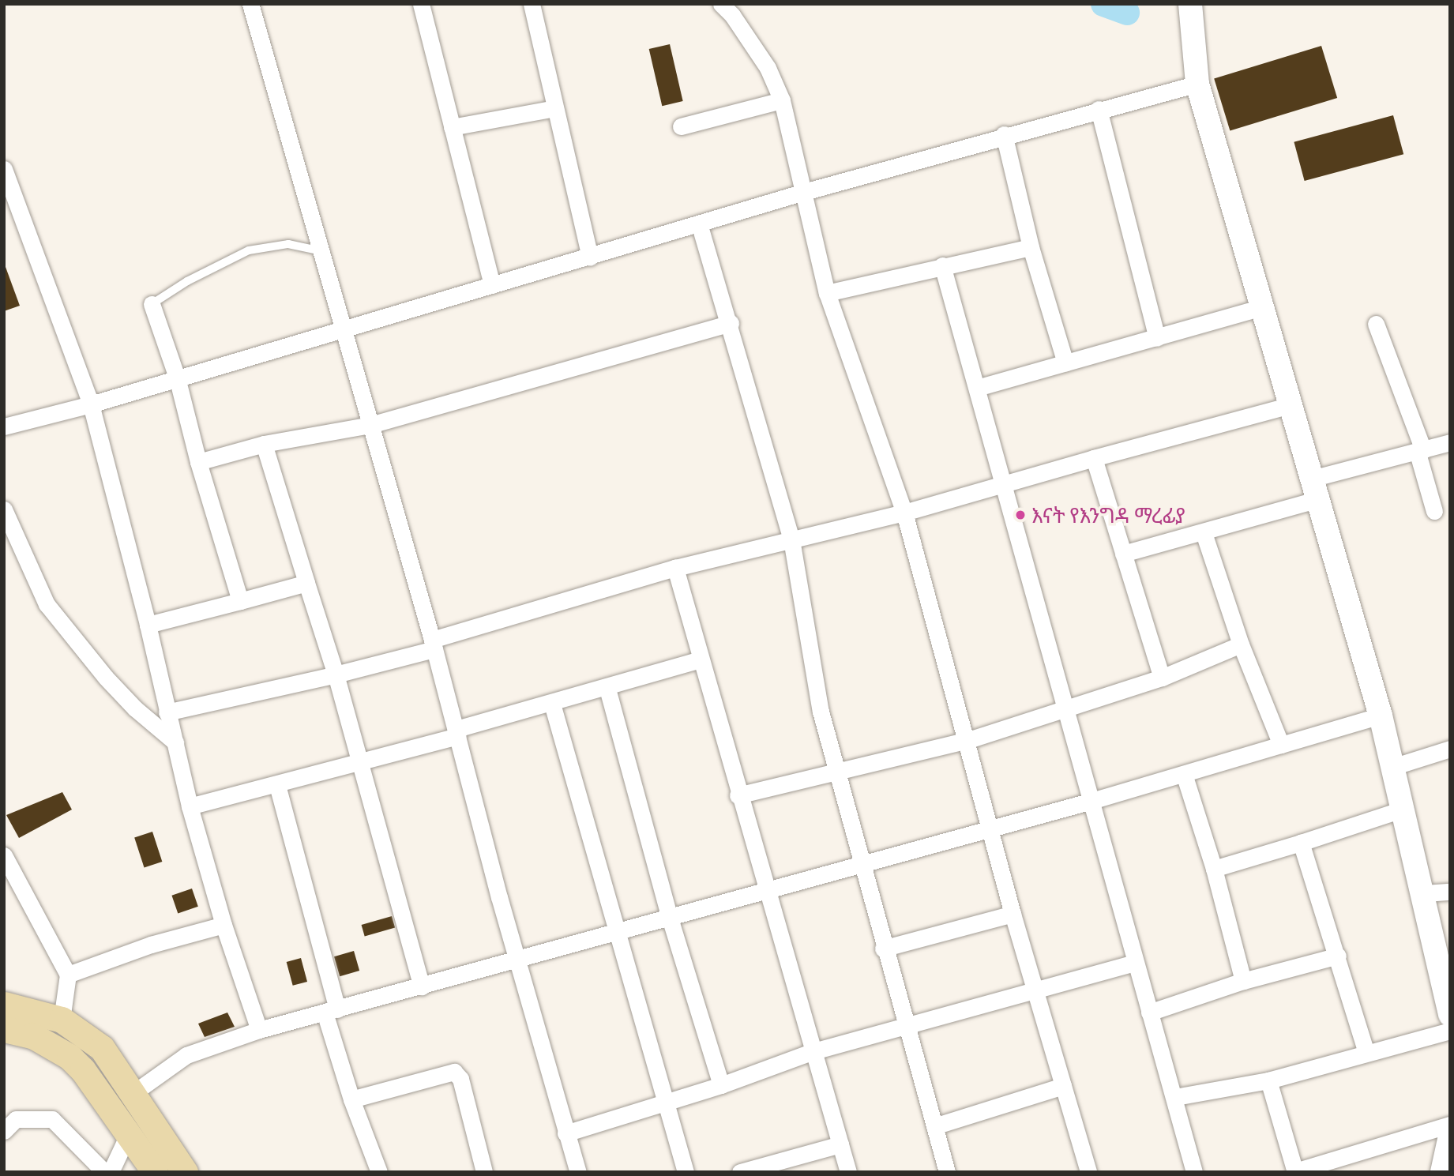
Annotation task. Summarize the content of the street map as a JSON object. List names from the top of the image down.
{
  "places": ["እናት የእንግዳ ማረፊያ"]
}
